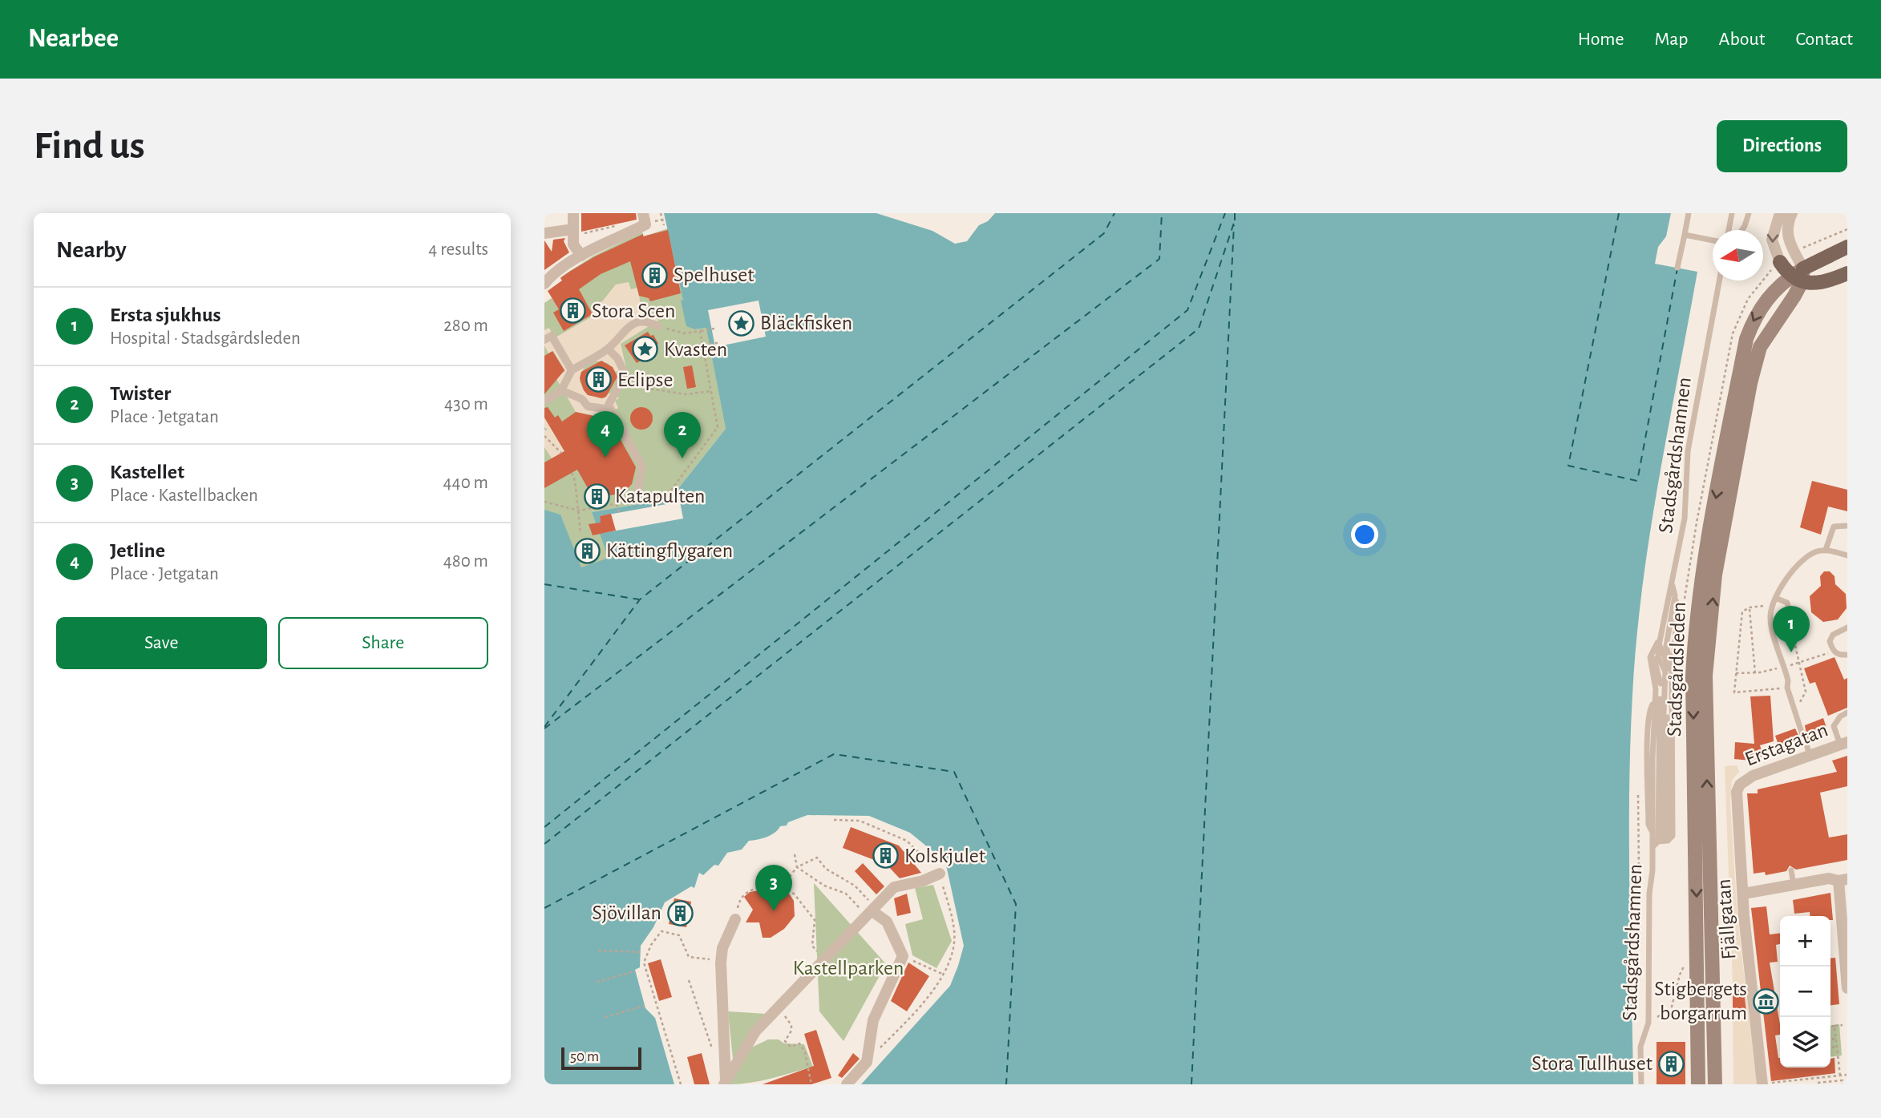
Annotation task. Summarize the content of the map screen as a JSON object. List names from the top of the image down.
{
  "streets": {
    "main road": ["Stadsgårdsleden"],
    "street": ["Erstagatan", "Fjällgatan"],
    "lane": ["Stadsgårdshamnen"]
  },
  "crossings": [
    ["Erstagatan", "Fjällgatan"]
  ],
  "parks": ["Kastellparken"],
  "places": {
    "building": [
      "Spelhuset",
      "Stora Scen",
      "Eclipse",
      "Katapulten",
      "Kättingflygaren",
      "Kolskjulet",
      "Sjövillan",
      "Stora Tullhuset"
    ],
    "place": ["Bläckfisken", "Kvasten"],
    "museum": ["Stigbergets borgarrum"]
  },
  "scale_bar": "50 m",
  "north": "left",
  "page": {
    "header": "Nearbee",
    "nav": [
      "Home",
      "Map",
      "About",
      "Contact"
    ],
    "buttons": [
      "Directions",
      ["Save", "Share"]
    ],
    "title": "Find us",
    "heading": ["Nearby", "4 results"],
    "list": [
      {
        "mark": "1",
        "name": "Ersta sjukhus",
        "note": "Hospital · Stadsgårdsleden",
        "value": "280 m"
      },
      {
        "mark": "2",
        "name": "Twister",
        "note": "Place · Jetgatan",
        "value": "430 m"
      },
      {
        "mark": "3",
        "name": "Kastellet",
        "note": "Place · Kastellbacken",
        "value": "440 m"
      },
      {
        "mark": "4",
        "name": "Jetline",
        "note": "Place · Jetgatan",
        "value": "480 m"
      }
    ],
    "pins": [
      "4",
      "2",
      "1",
      "3"
    ],
    "map_buttons": ["+", "−"],
    "scale": "50 m"
  }
}
